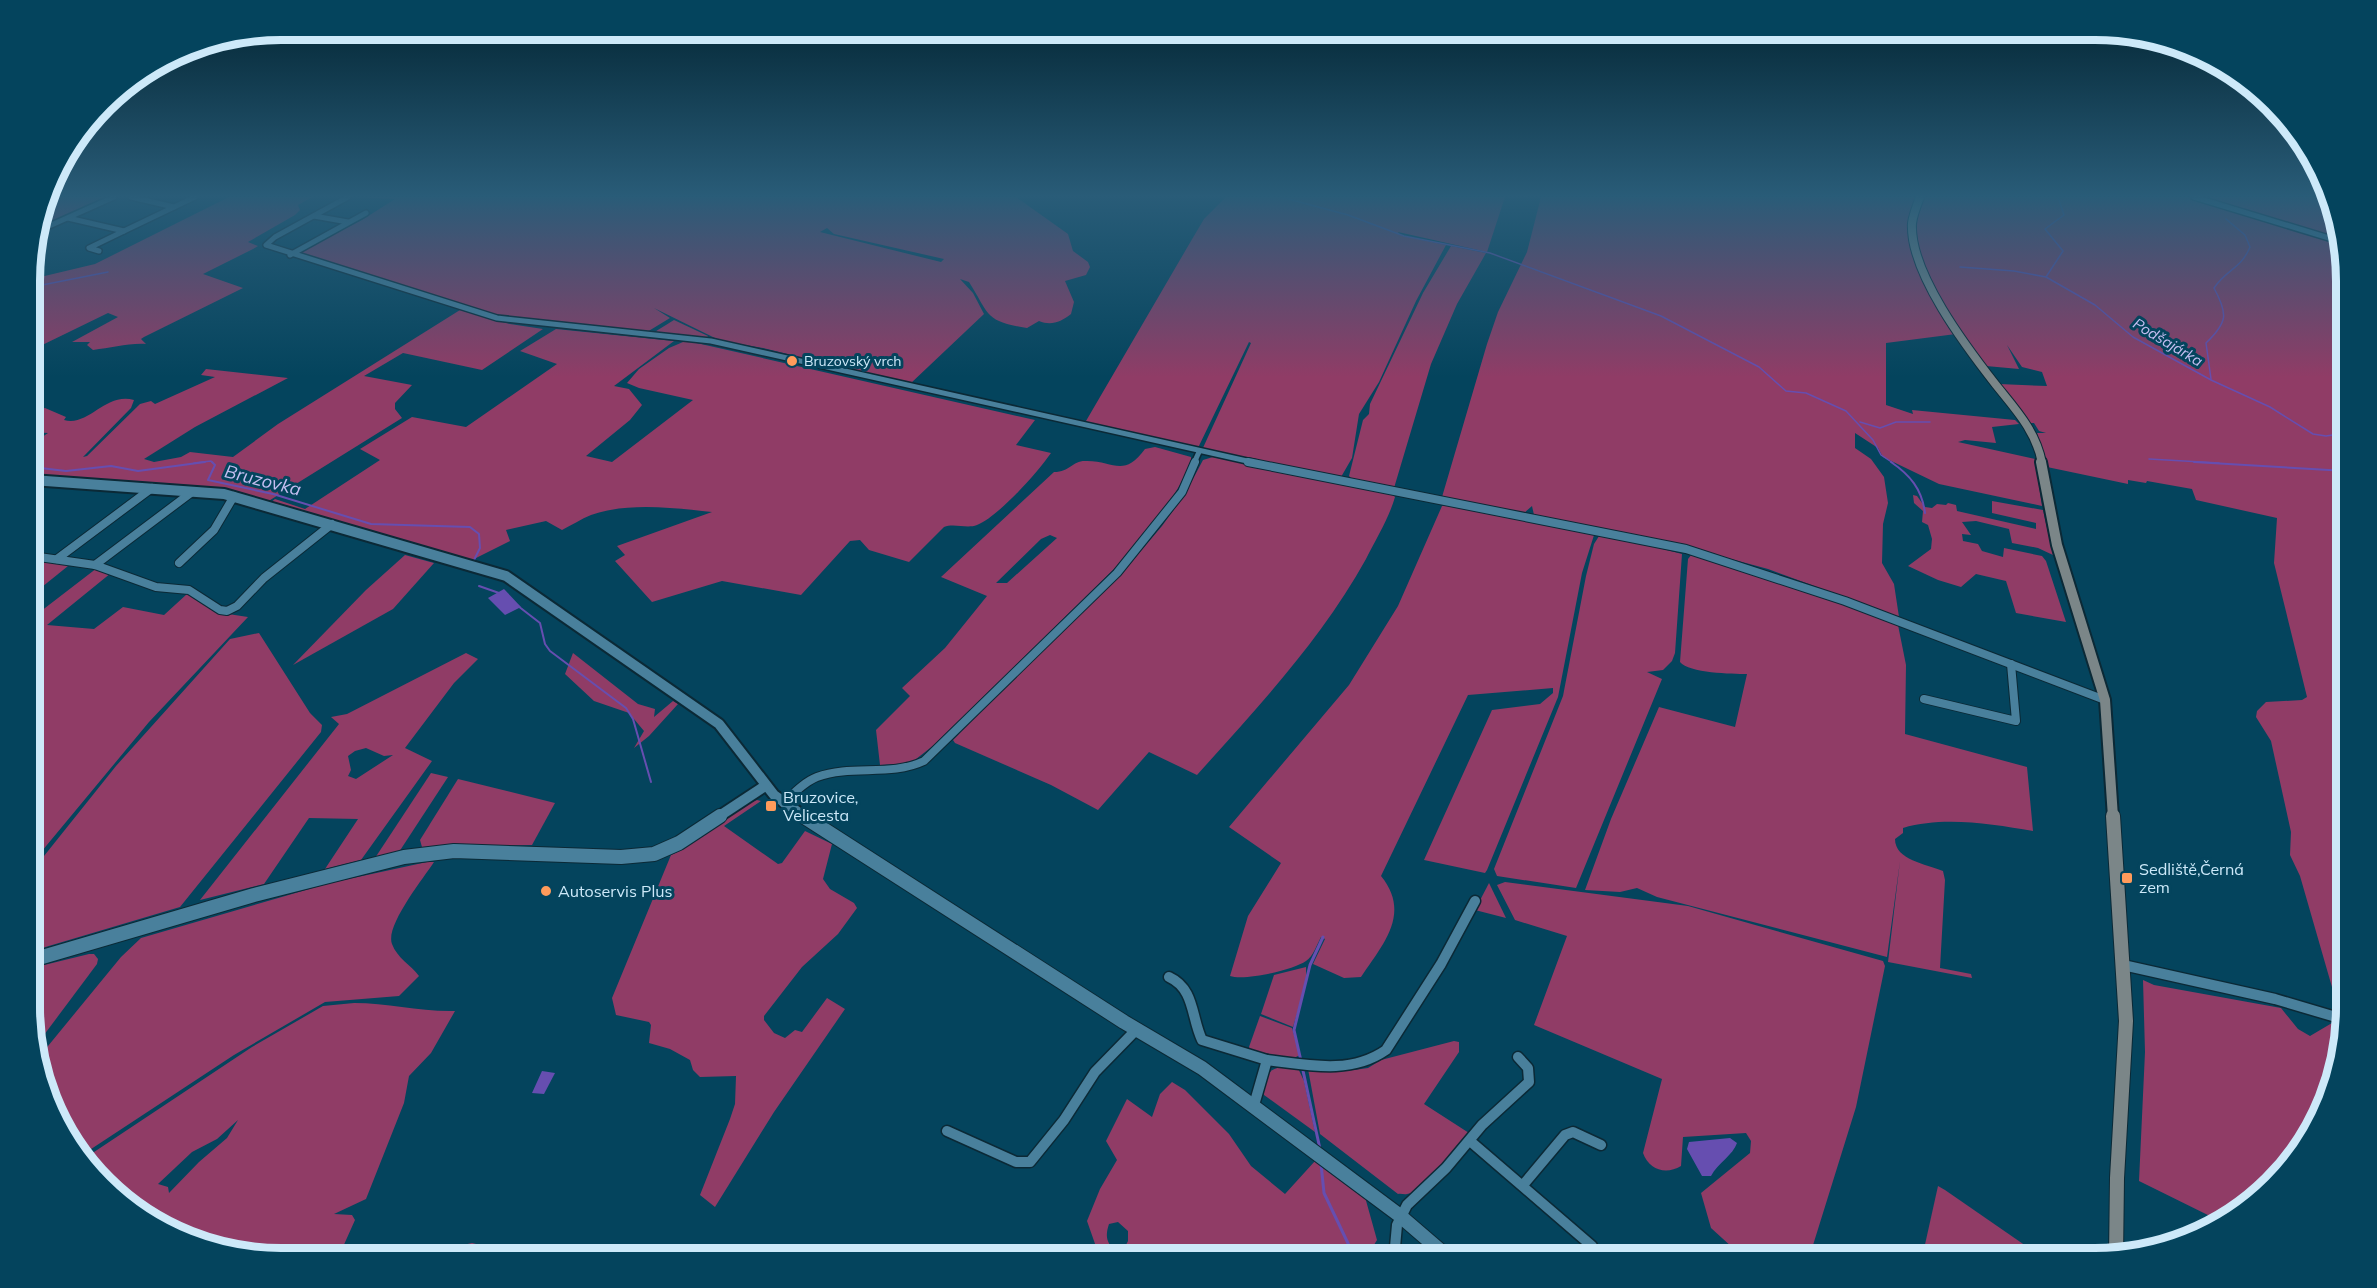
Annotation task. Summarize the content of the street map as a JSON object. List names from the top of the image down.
{
  "water": ["Podšajárka", "Bruzovka"],
  "places": {
    "other": ["Bruzovský vrch", "Autoservis Plus"],
    "transit": ["Bruzovice, Velicesta", "Sedliště,Černá zem"]
  }
}
